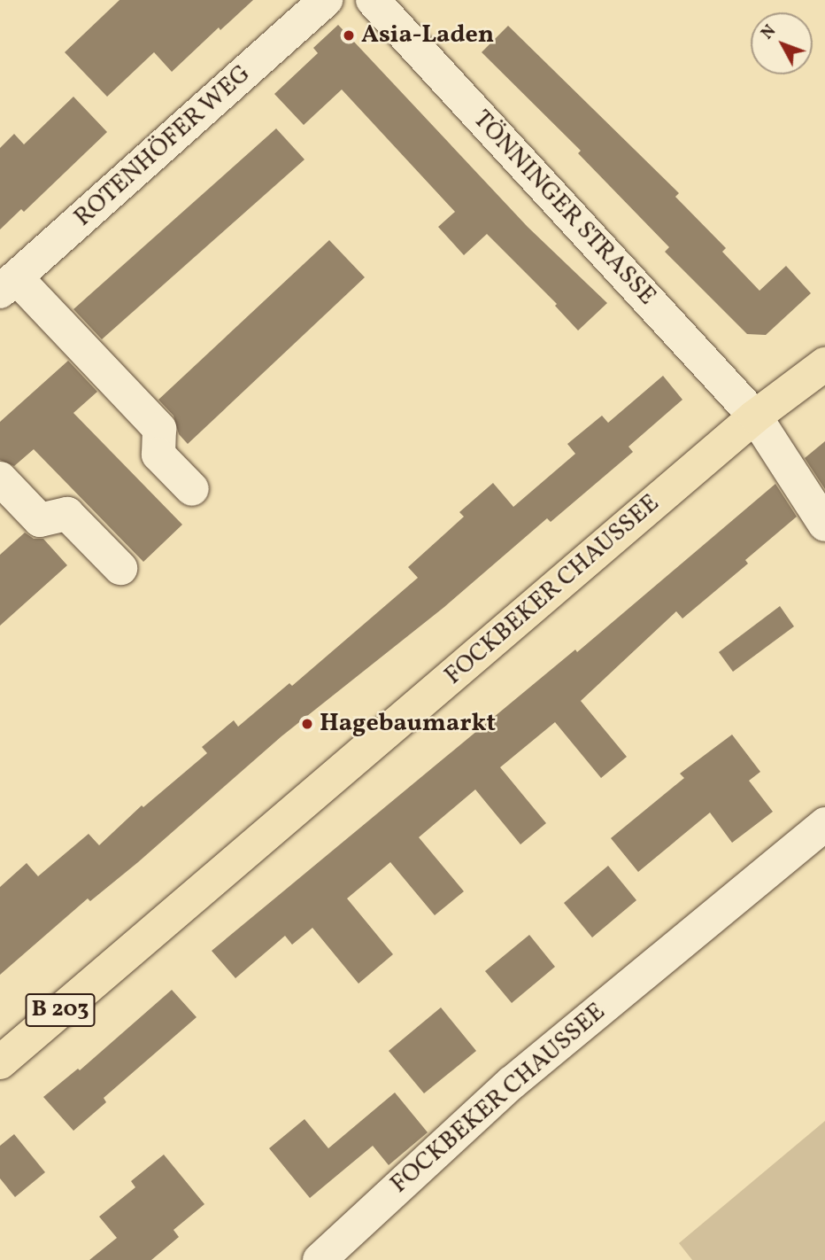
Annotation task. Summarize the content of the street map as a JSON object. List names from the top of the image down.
{
  "streets": {
    "main road": ["FOCKBEKER CHAUSSEE", "B 203"],
    "street": ["ROTENHÖFER WEG", "TÖNNINGER STRASSE"]
  },
  "crossings": [
    ["TÖNNINGER STRASSE", "FOCKBEKER CHAUSSEE"]
  ],
  "places": ["Asia-Laden", "Hagebaumarkt"],
  "north": "top left"
}
